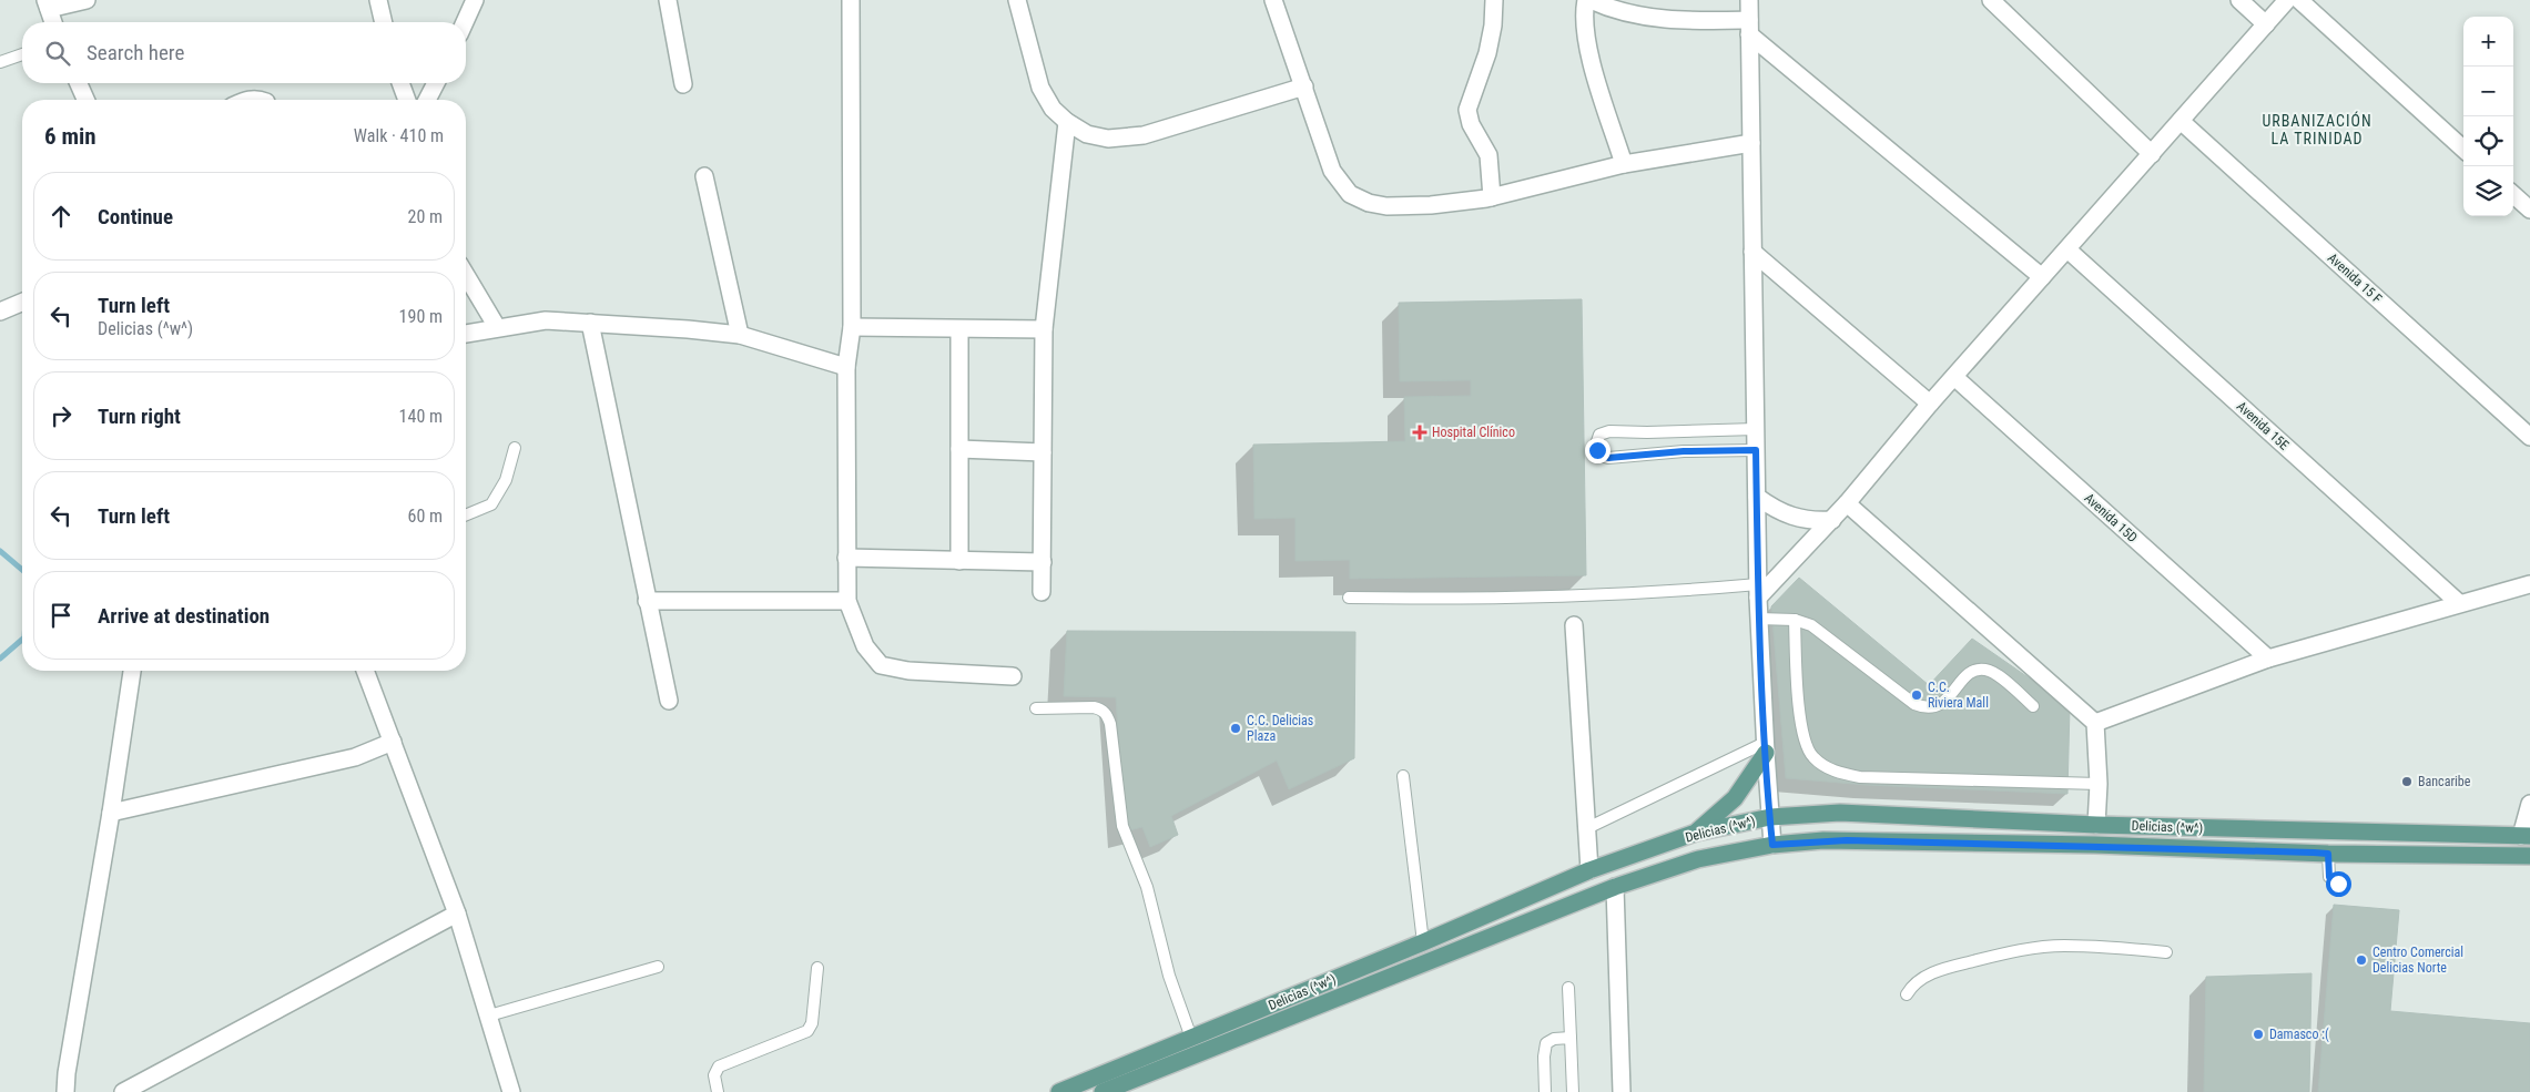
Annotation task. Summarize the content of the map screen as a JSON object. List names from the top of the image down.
{
  "streets": {
    "main road": ["Delicias (^w^)"],
    "street": ["Avenida 15 F", "Avenida 15E", "Avenida 15D"]
  },
  "districts": ["URBANIZACIÓN LA TRINIDAD"],
  "places": {
    "health": ["Hospital Clínico"],
    "other": [
      "C.C. Riviera Mall",
      "C.C. Delicias Plaza",
      "Bancaribe",
      "Centro Comercial Delicias Norte",
      "Damasco :("
    ]
  },
  "page": {
    "map_buttons": ["+", "−"],
    "search": "Search here",
    "heading": ["6 min", "Walk · 410 m"],
    "list": [
      ["Continue", "20 m"],
      ["Turn left", "Delicias (^w^)", "190 m"],
      ["Turn right", "140 m"],
      ["Turn left", "60 m"],
      "Arrive at destination"
    ]
  }
}
